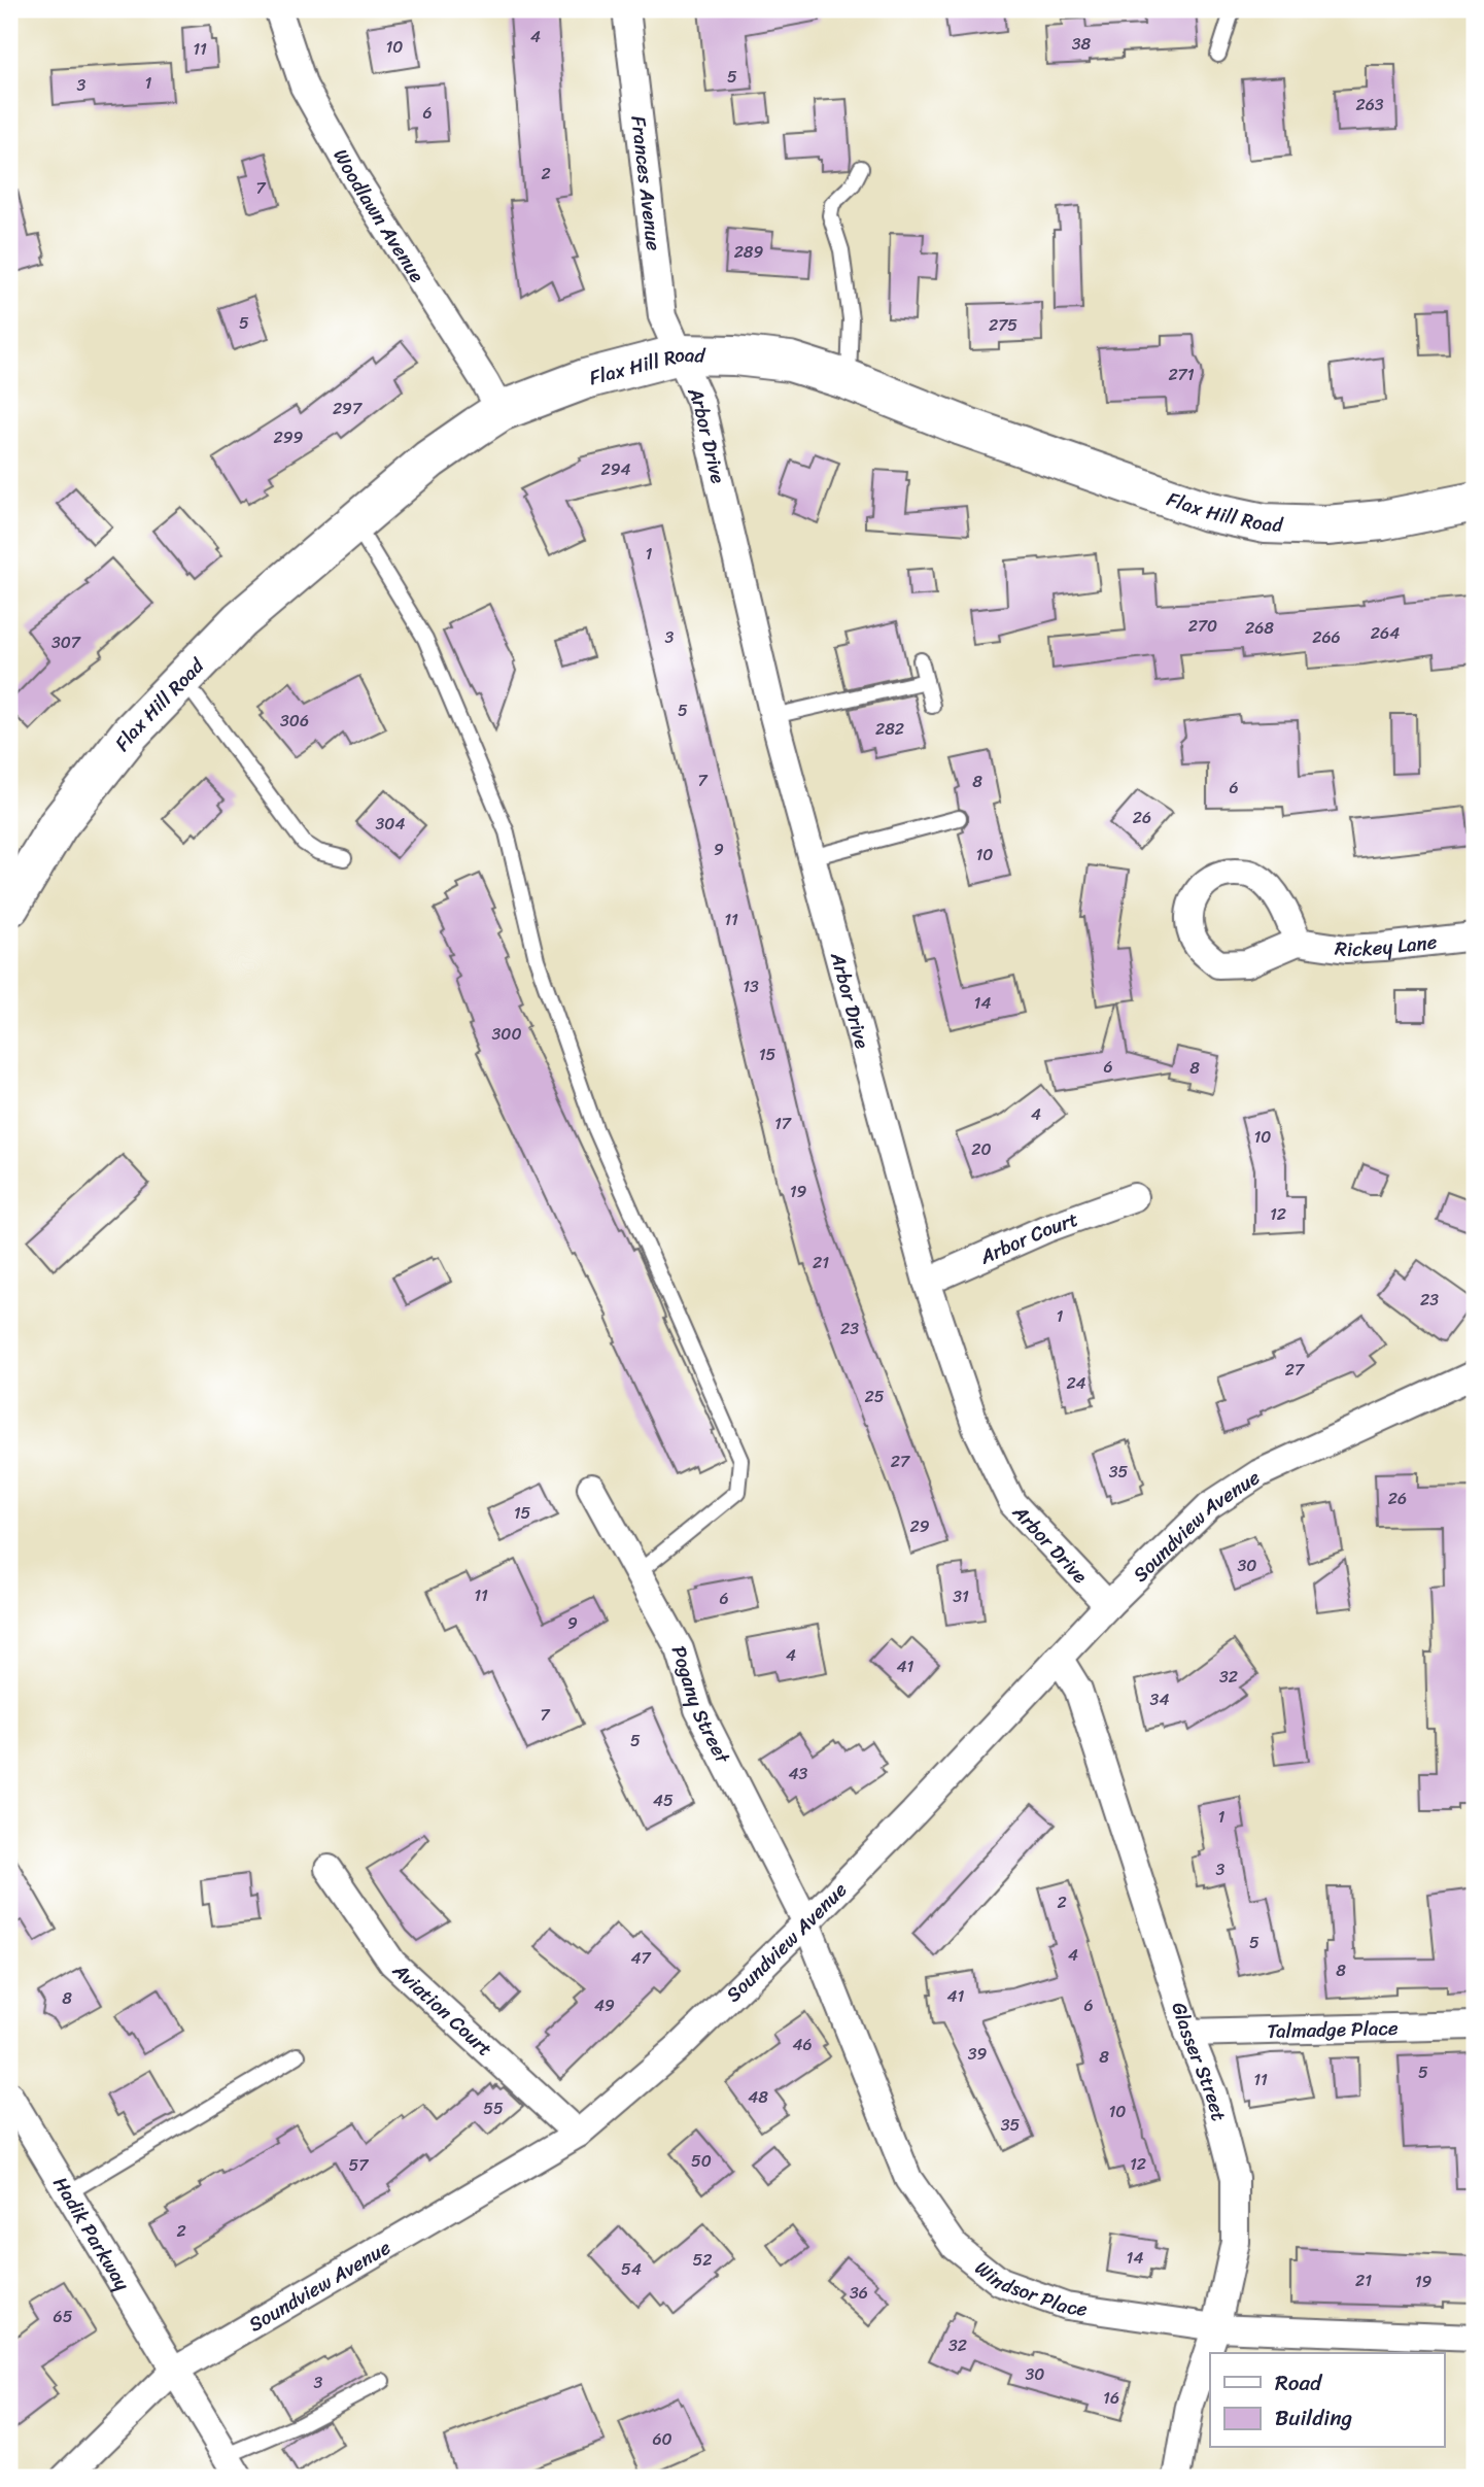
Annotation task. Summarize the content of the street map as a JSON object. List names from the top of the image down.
{
  "streets": {
    "main road": ["Flax Hill Road"],
    "street": [
      "Frances Avenue",
      "Woodlawn Avenue",
      "Arbor Drive",
      "Rickey Lane",
      "Arbor Court",
      "Soundview Avenue",
      "Pogany Street",
      "Aviation Court",
      "Talmadge Place",
      "Glasser Street",
      "Hadik Parkway",
      "Windsor Place"
    ]
  },
  "crossings": [
    ["Frances Avenue", "Flax Hill Road"],
    ["Frances Avenue", "Arbor Drive"],
    ["Woodlawn Avenue", "Flax Hill Road"],
    ["Flax Hill Road", "Arbor Drive"],
    ["Arbor Drive", "Arbor Court"],
    ["Arbor Drive", "Soundview Avenue"],
    ["Soundview Avenue", "Pogany Street"],
    ["Soundview Avenue", "Aviation Court"],
    ["Soundview Avenue", "Glasser Street"],
    ["Soundview Avenue", "Hadik Parkway"],
    ["Soundview Avenue", "Windsor Place"],
    ["Pogany Street", "Windsor Place"],
    ["Talmadge Place", "Glasser Street"],
    ["Glasser Street", "Windsor Place"]
  ],
  "house_numbers": [
    "4",
    "38",
    "10",
    "11",
    "5",
    "1",
    "3",
    "263",
    "6",
    "2",
    "7",
    "289",
    "5",
    "275",
    "271",
    "297",
    "299",
    "294",
    "1",
    "270",
    "268",
    "264",
    "3",
    "266",
    "307",
    "5",
    "306",
    "282",
    "7",
    "8",
    "6",
    "26",
    "304",
    "9",
    "10",
    "11",
    "13",
    "14",
    "300",
    "15",
    "6",
    "8",
    "4",
    "17",
    "10",
    "20",
    "19",
    "12",
    "21",
    "23",
    "1",
    "23",
    "27",
    "24",
    "25",
    "27",
    "35",
    "26",
    "15",
    "29",
    "30",
    "11",
    "31",
    "6",
    "9",
    "4",
    "41",
    "32",
    "34",
    "7",
    "5",
    "43",
    "45",
    "1",
    "3",
    "2",
    "5",
    "4",
    "47",
    "8",
    "41",
    "8",
    "49",
    "6",
    "46",
    "39",
    "8",
    "5",
    "11",
    "48",
    "55",
    "10",
    "35",
    "50",
    "12",
    "57",
    "2",
    "14",
    "52",
    "54",
    "21",
    "19",
    "36",
    "65",
    "32",
    "30",
    "3",
    "16",
    "60"
  ],
  "legend": ["Road", "Building"]
}
